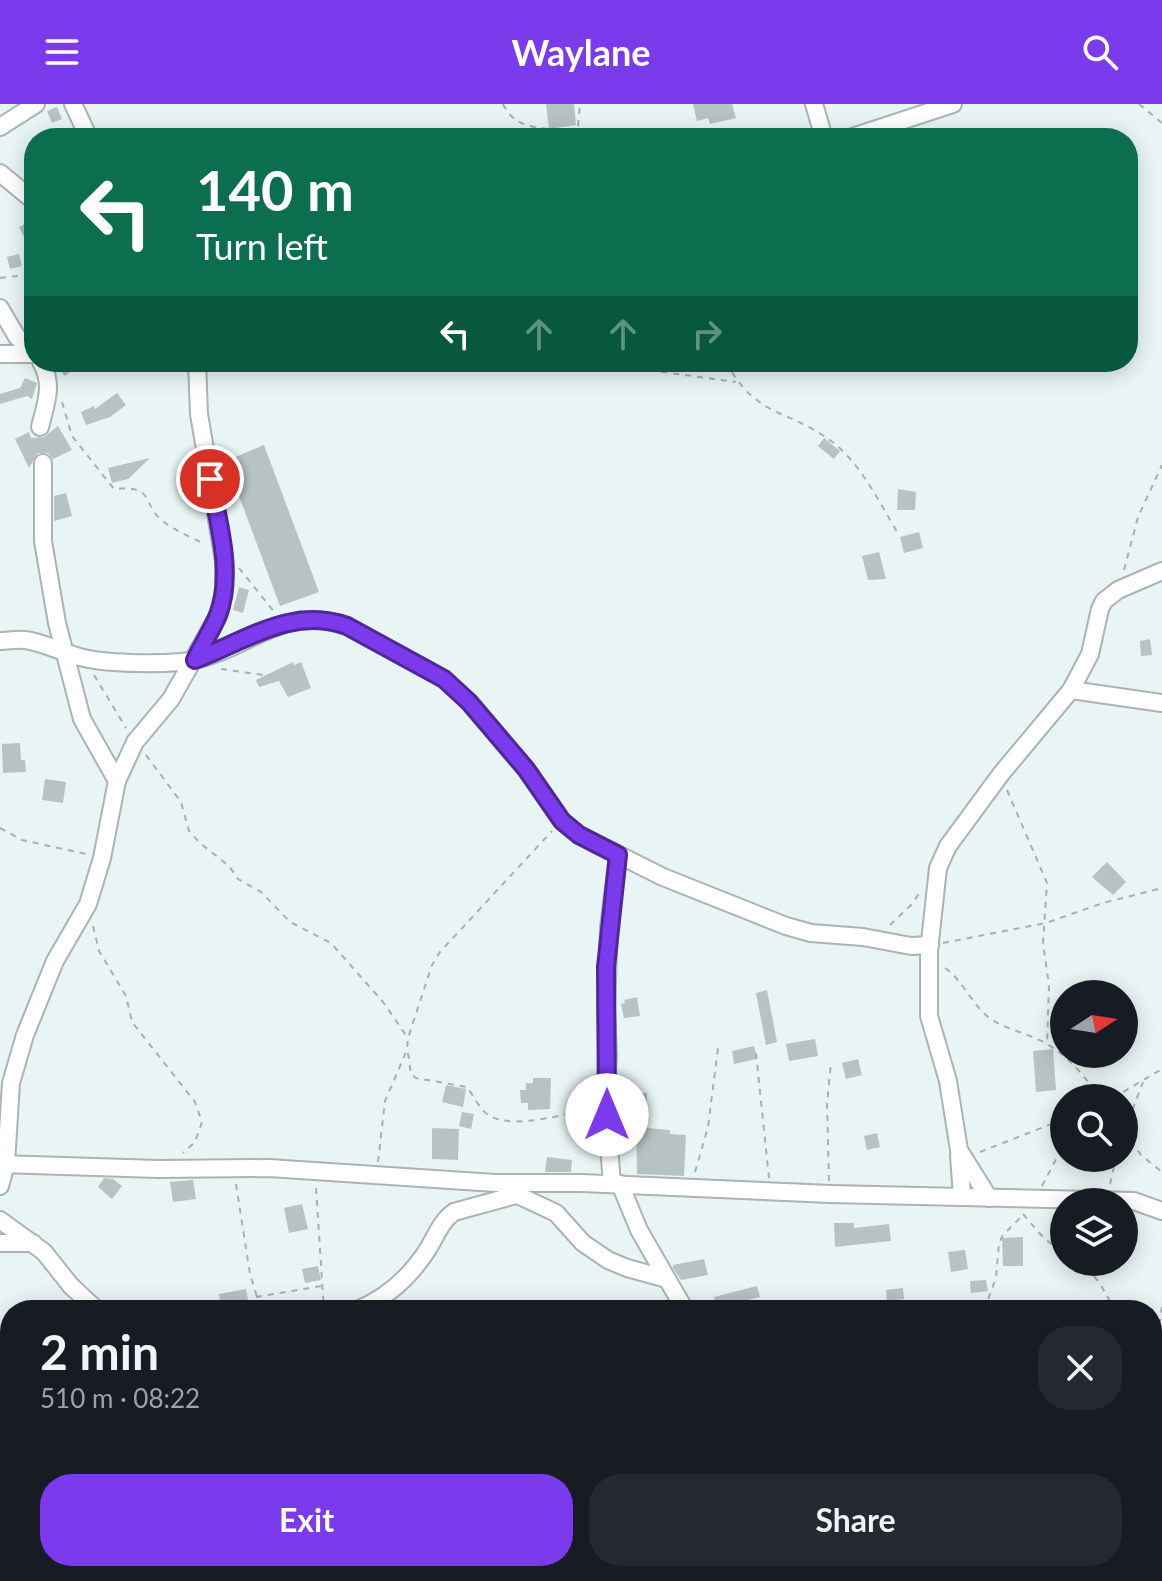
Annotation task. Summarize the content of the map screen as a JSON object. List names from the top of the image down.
{
  "north": "right",
  "page": {
    "header": "Waylane",
    "turn": ["140 m", "Turn left"],
    "heading": ["2 min", "510 m · 08:22"],
    "buttons": ["Exit", "Share"]
  }
}
